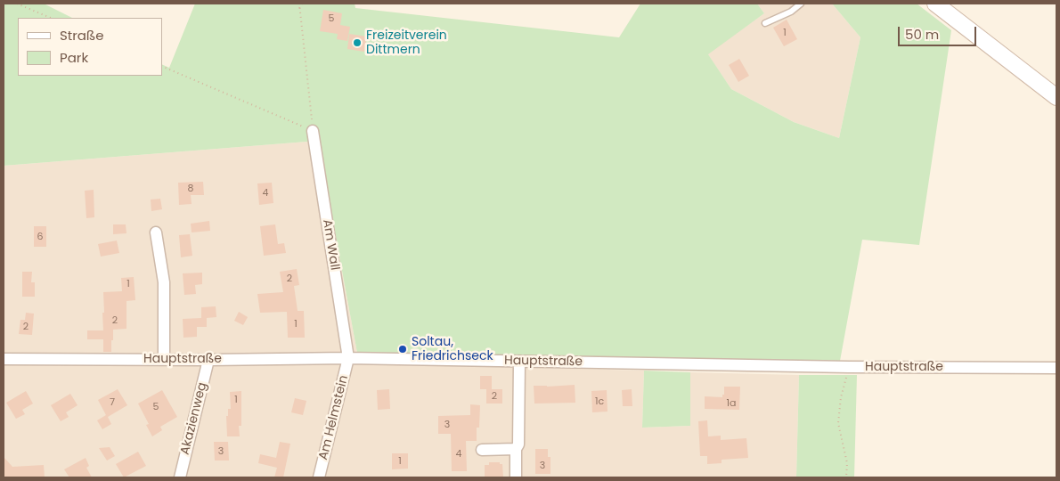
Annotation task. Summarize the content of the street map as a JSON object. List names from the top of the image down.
{
  "streets": {
    "street": [
      "Am Wall",
      "Hauptstraße",
      "Am Helmstein",
      "Akazienweg"
    ]
  },
  "crossings": [
    ["Am Wall", "Hauptstraße"],
    ["Am Wall", "Am Helmstein"],
    ["Hauptstraße", "Am Helmstein"],
    ["Hauptstraße", "Akazienweg"]
  ],
  "places": ["Freizeitverein Dittmern", "Soltau, Friedrichseck"],
  "house_numbers": [
    "5",
    "1",
    "8",
    "4",
    "6",
    "2",
    "1",
    "2",
    "1",
    "2",
    "2",
    "1",
    "1c",
    "7",
    "1a",
    "5",
    "3",
    "3",
    "4",
    "1",
    "3"
  ],
  "legend": ["Straße", "Park"],
  "scale_bar": "50 m"
}
